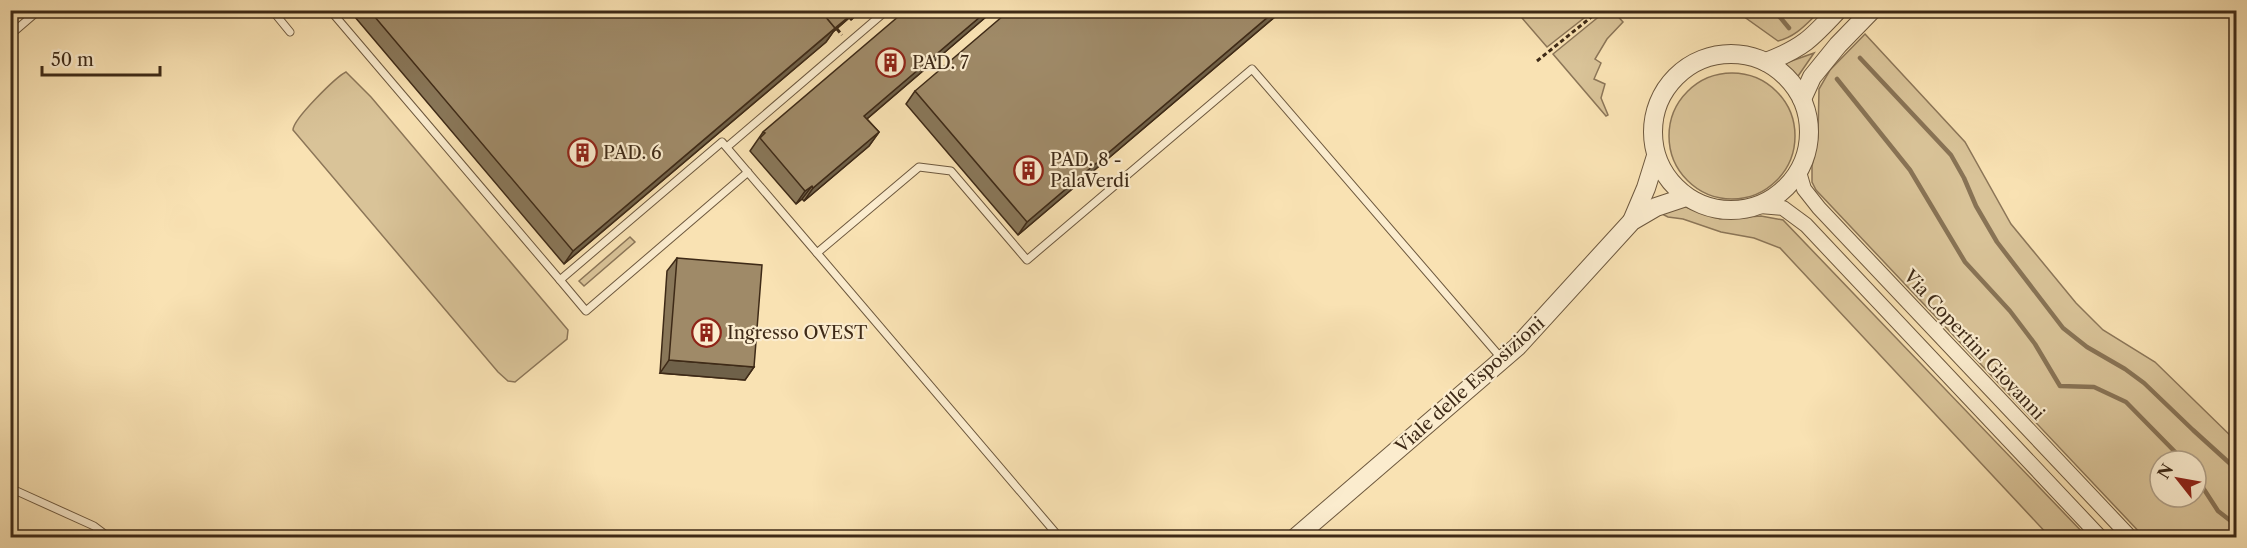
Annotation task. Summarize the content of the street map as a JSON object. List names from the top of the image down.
{
  "streets": {
    "street": ["Via Copertini Giovanni", "Viale delle Esposizioni"]
  },
  "crossings": [
    ["Via Copertini Giovanni", "Viale delle Esposizioni"]
  ],
  "places": {
    "building": [
      "PAD. 7",
      "PAD. 6",
      "PAD. 8 - PalaVerdi",
      "Ingresso OVEST"
    ]
  },
  "scale_bar": "50 m",
  "north": "top left"
}
